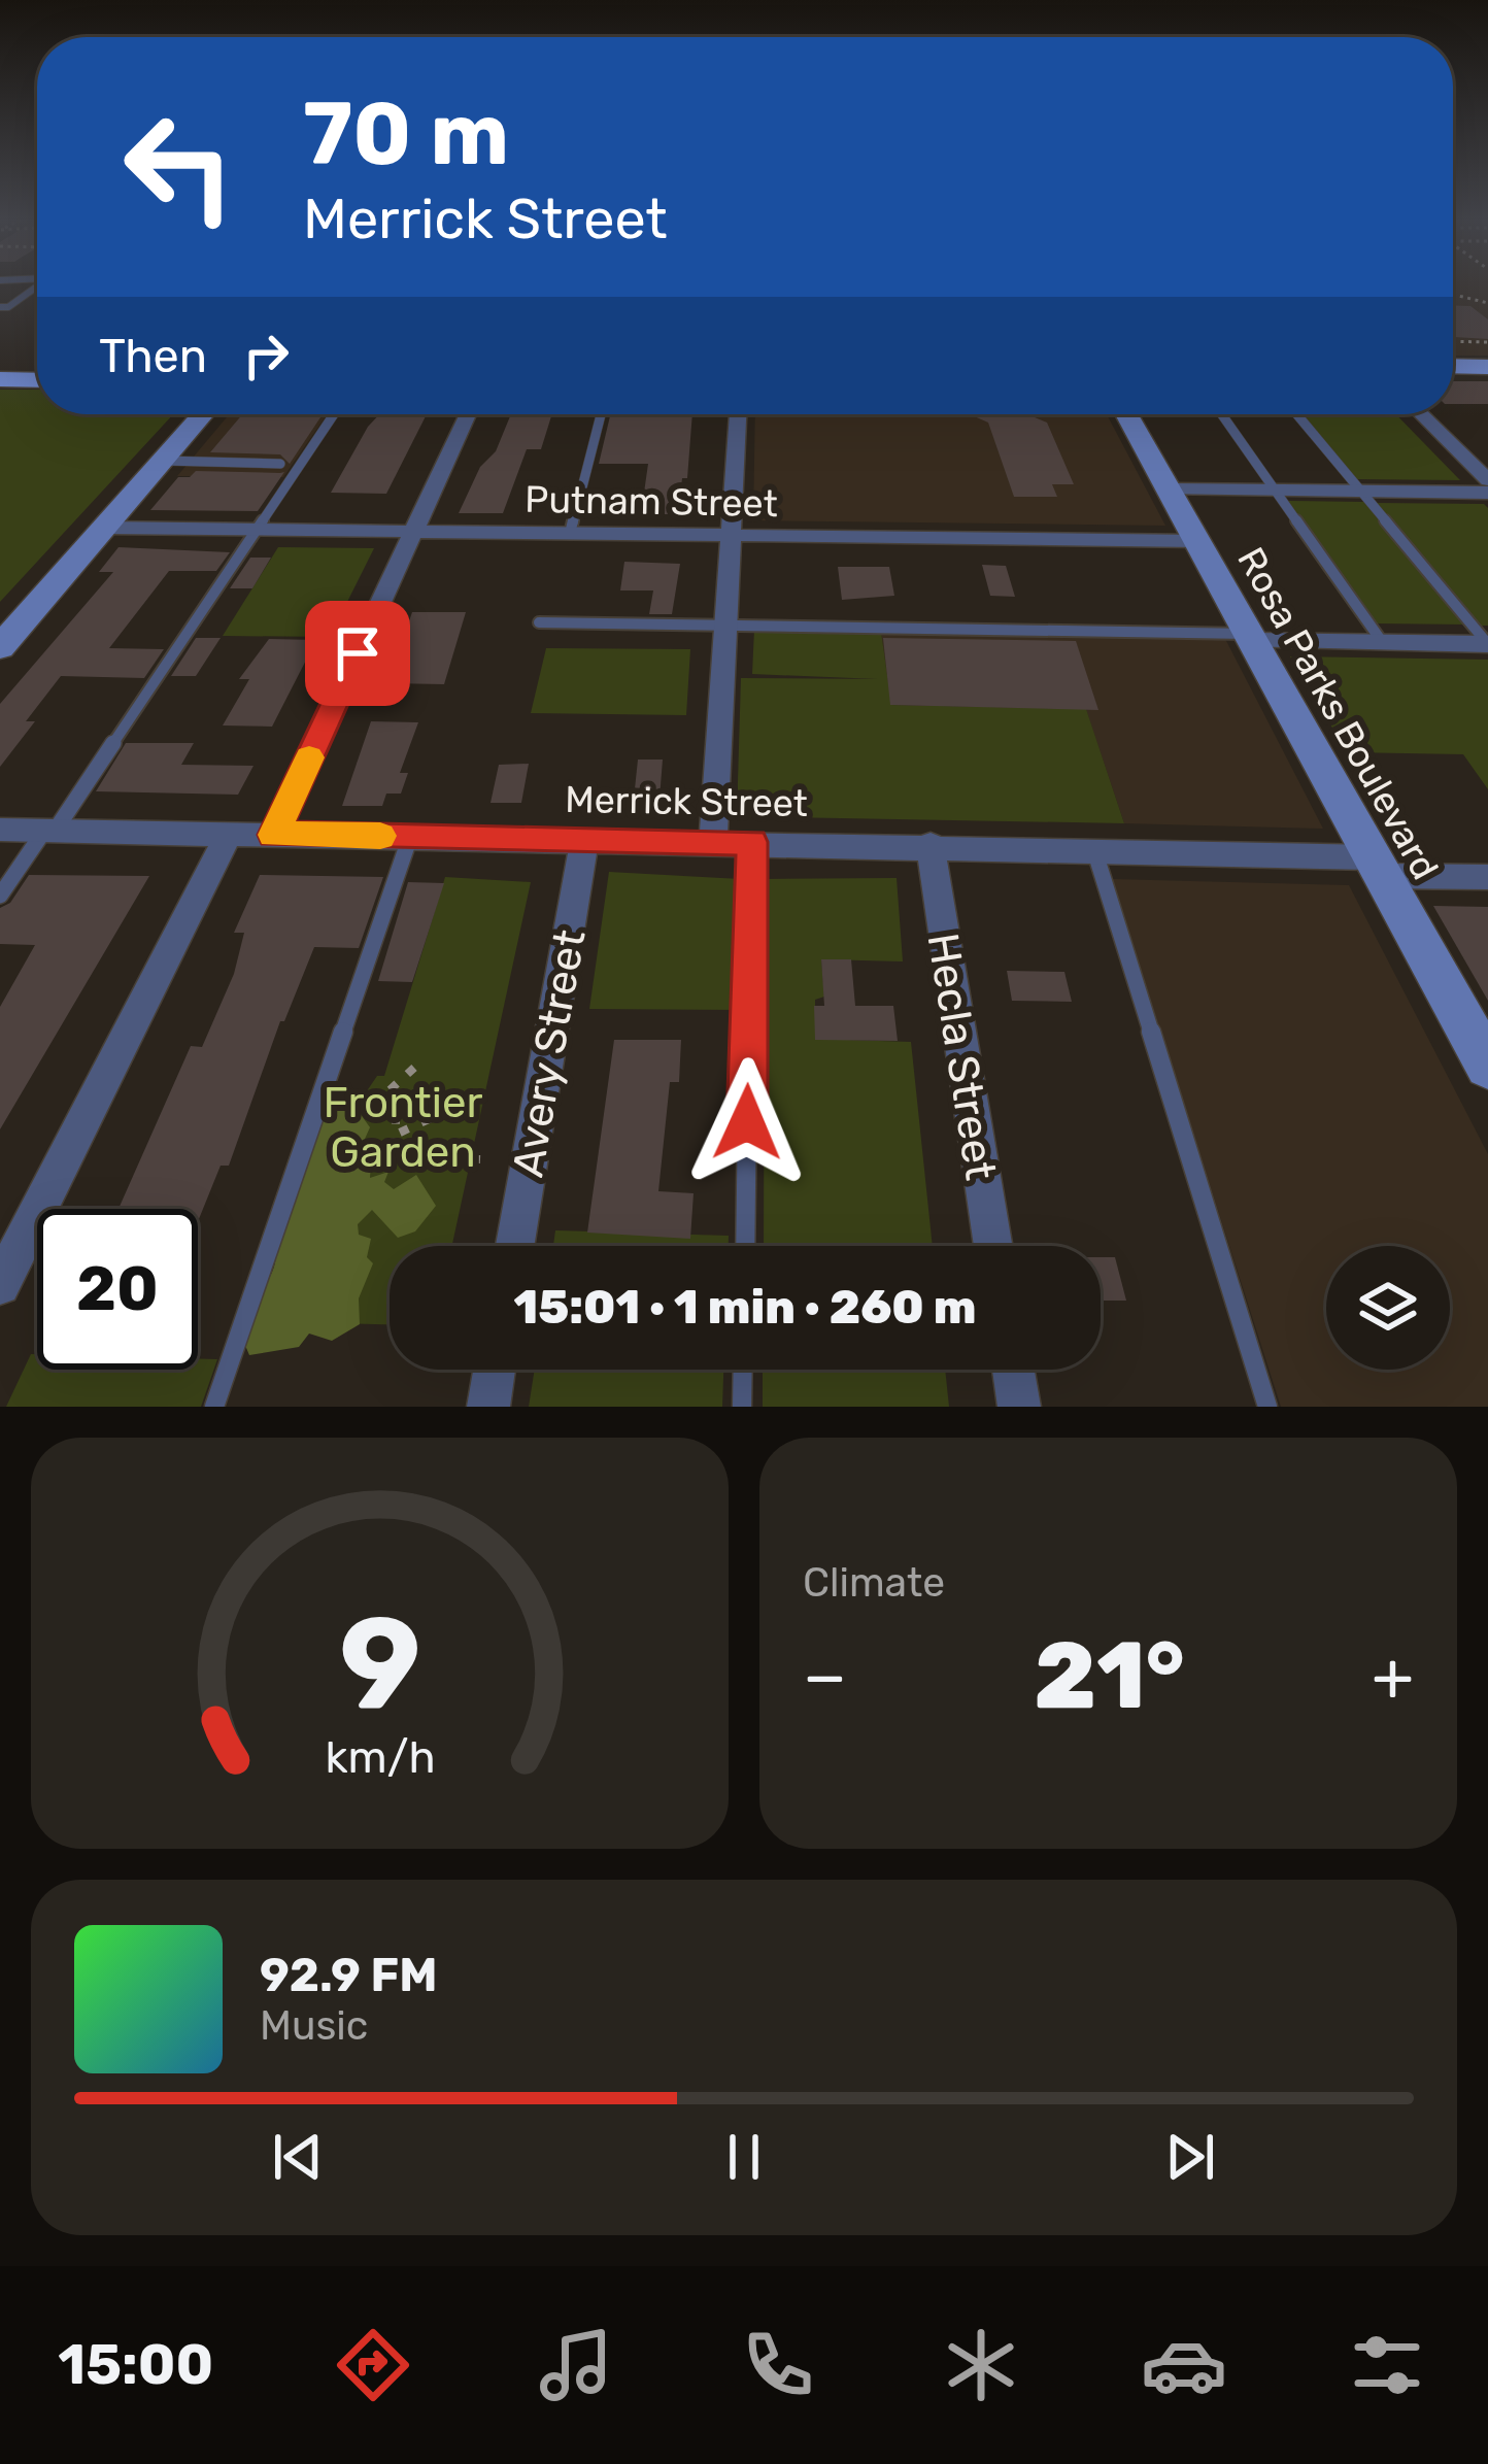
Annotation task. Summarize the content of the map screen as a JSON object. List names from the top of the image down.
{
  "streets": {
    "street": [
      "Putnam Street",
      "Rosa Parks Boulevard",
      "Merrick Street",
      "Avery Street",
      "Hecla Street"
    ]
  },
  "crossings": [
    ["Putnam Street", "Rosa Parks Boulevard"],
    ["Rosa Parks Boulevard", "Merrick Street"],
    ["Merrick Street", "Avery Street"],
    ["Merrick Street", "Hecla Street"]
  ],
  "parks": ["Frontier Garden"],
  "page": {
    "turn": ["70 m", "Merrick Street"],
    "then": "Then",
    "limit": "20",
    "trip": "15:01 · 1 min · 260 m",
    "tile": "Climate",
    "heat": ["−", "21°", "+"],
    "song": ["92.9 FM", "Music"],
    "tabs": "15:00",
    "gauge": ["9", "km/h"]
  }
}
